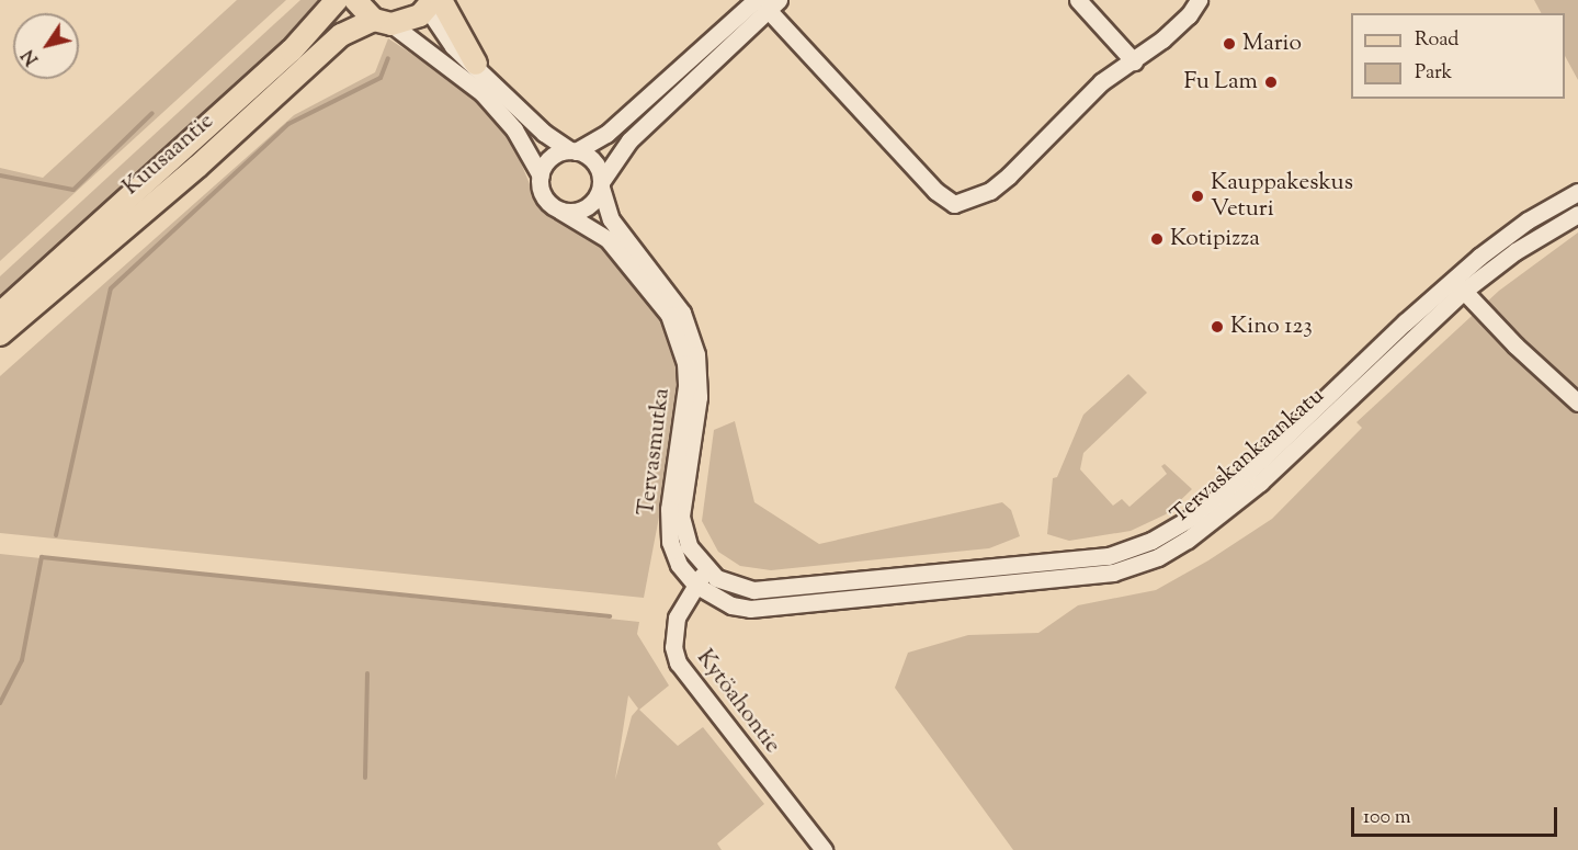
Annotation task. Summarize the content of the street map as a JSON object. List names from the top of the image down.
{
  "streets": {
    "main road": ["Kuusaantie"],
    "street": ["Tervasmutka", "Tervaskankaankatu", "Kytöahontie"]
  },
  "crossings": [
    ["Tervasmutka", "Tervaskankaankatu"],
    ["Tervasmutka", "Kytöahontie"],
    ["Tervaskankaankatu", "Kytöahontie"]
  ],
  "places": [
    "Mario",
    "Fu Lam",
    "Kauppakeskus Veturi",
    "Kotipizza",
    "Kino 123"
  ],
  "legend": ["Road", "Park"],
  "scale_bar": "100 m",
  "north": "bottom left"
}
